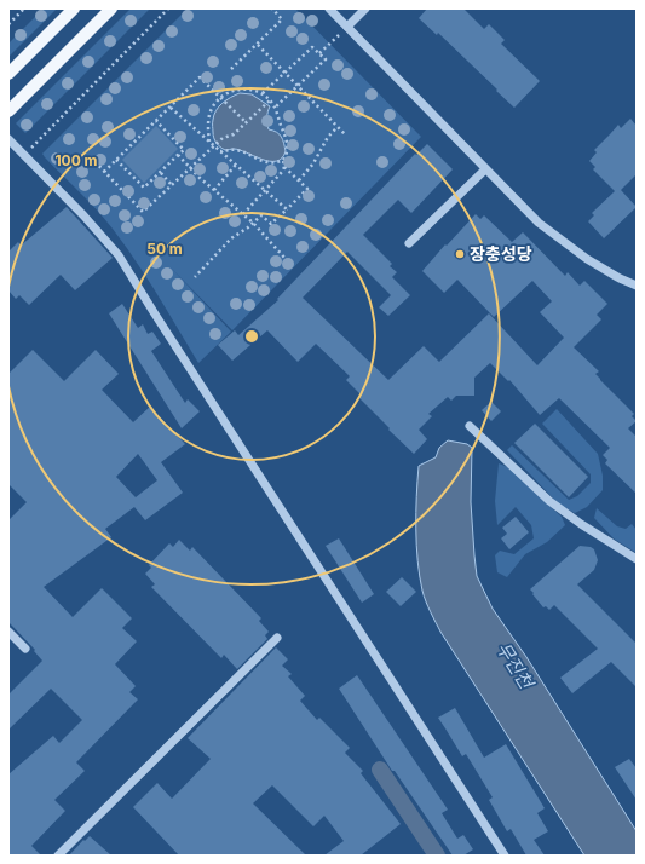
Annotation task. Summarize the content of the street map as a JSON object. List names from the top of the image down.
{
  "water": ["무진천"],
  "places": ["장충성당"],
  "rings": ["100 m", "50 m"]
}
